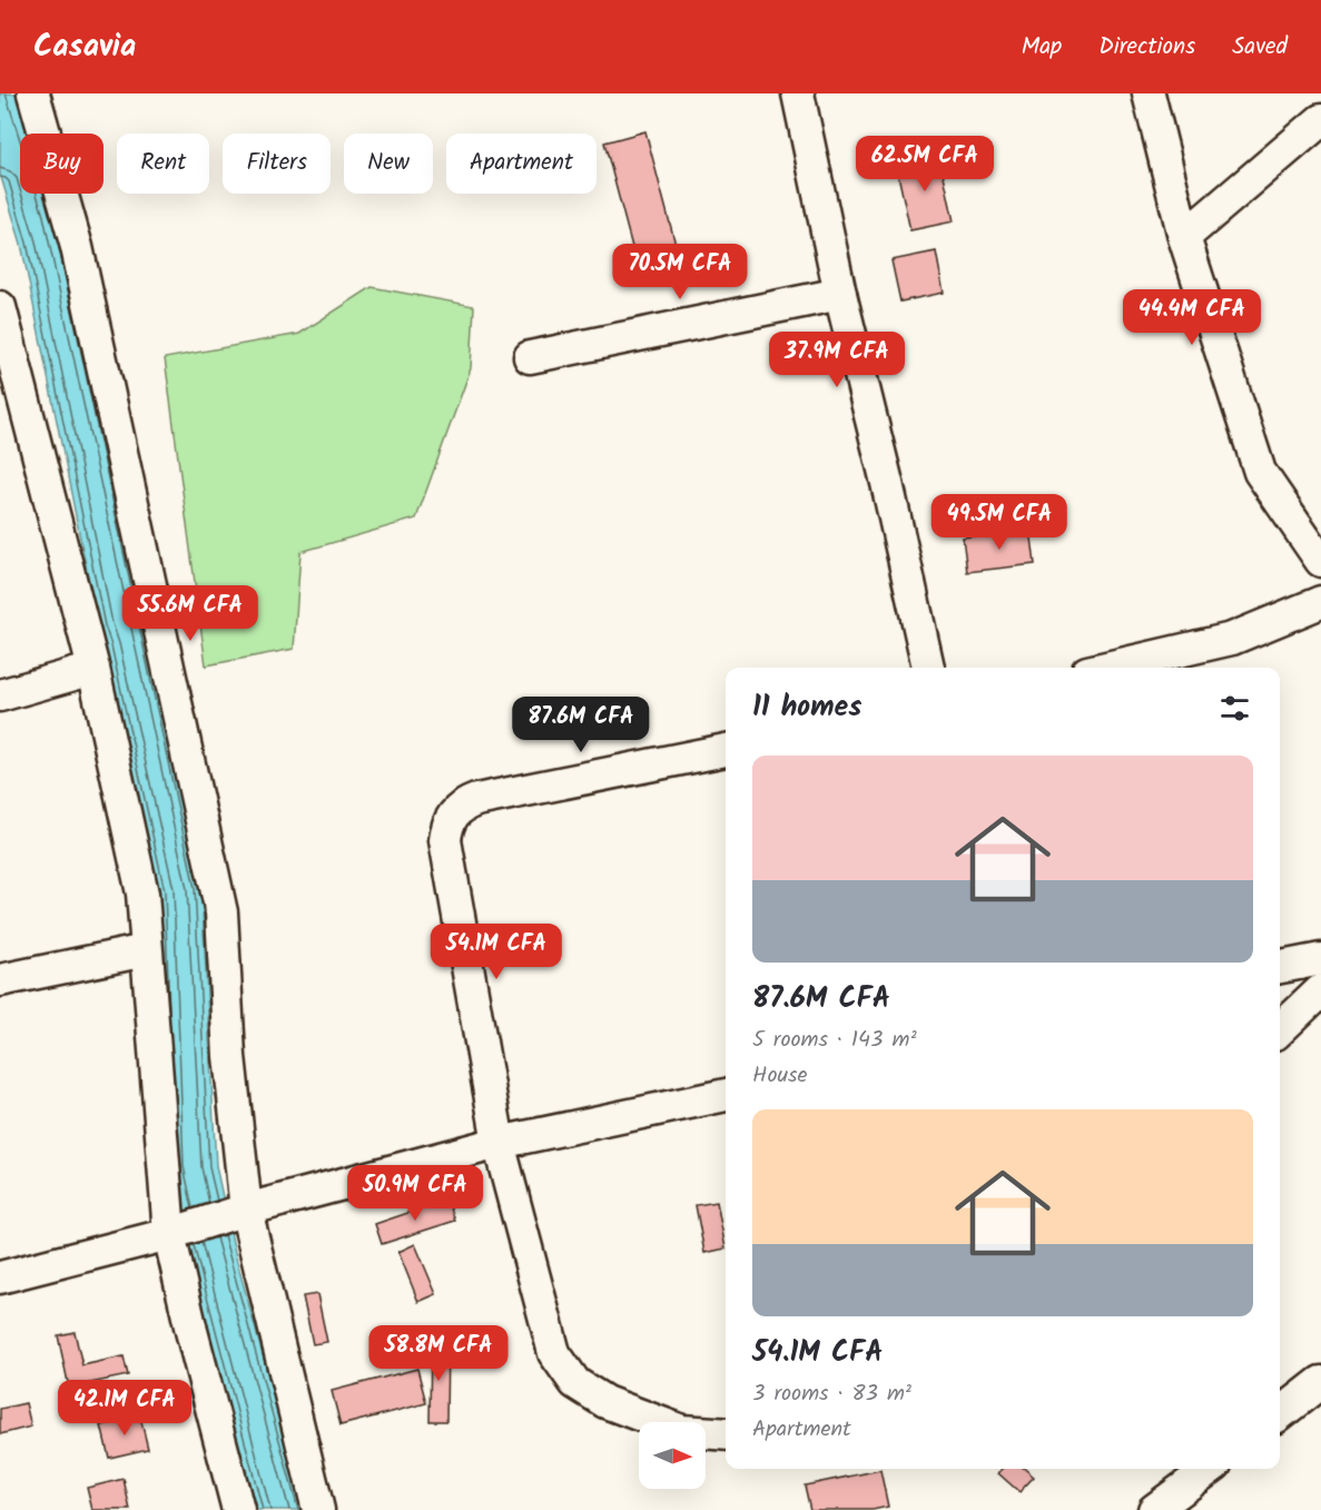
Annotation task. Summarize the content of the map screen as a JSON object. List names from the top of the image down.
{
  "north": "right",
  "page": {
    "header": "Casavia",
    "nav": ["Map", "Directions", "Saved"],
    "chip": [
      "Buy",
      "Rent",
      "Filters",
      "New",
      "Apartment"
    ],
    "price": [
      "62.5M CFA",
      "70.5M CFA",
      "44.4M CFA",
      "37.9M CFA",
      "49.5M CFA",
      "55.6M CFA",
      "87.6M CFA",
      "54.1M CFA",
      "50.9M CFA",
      "58.8M CFA",
      "42.1M CFA"
    ],
    "heading": "11 homes",
    "list": [
      {
        "name": "87.6M CFA",
        "note": "5 rooms · 143 m² · House"
      },
      {
        "name": "54.1M CFA",
        "note": "3 rooms · 83 m² · Apartment"
      }
    ]
  }
}
